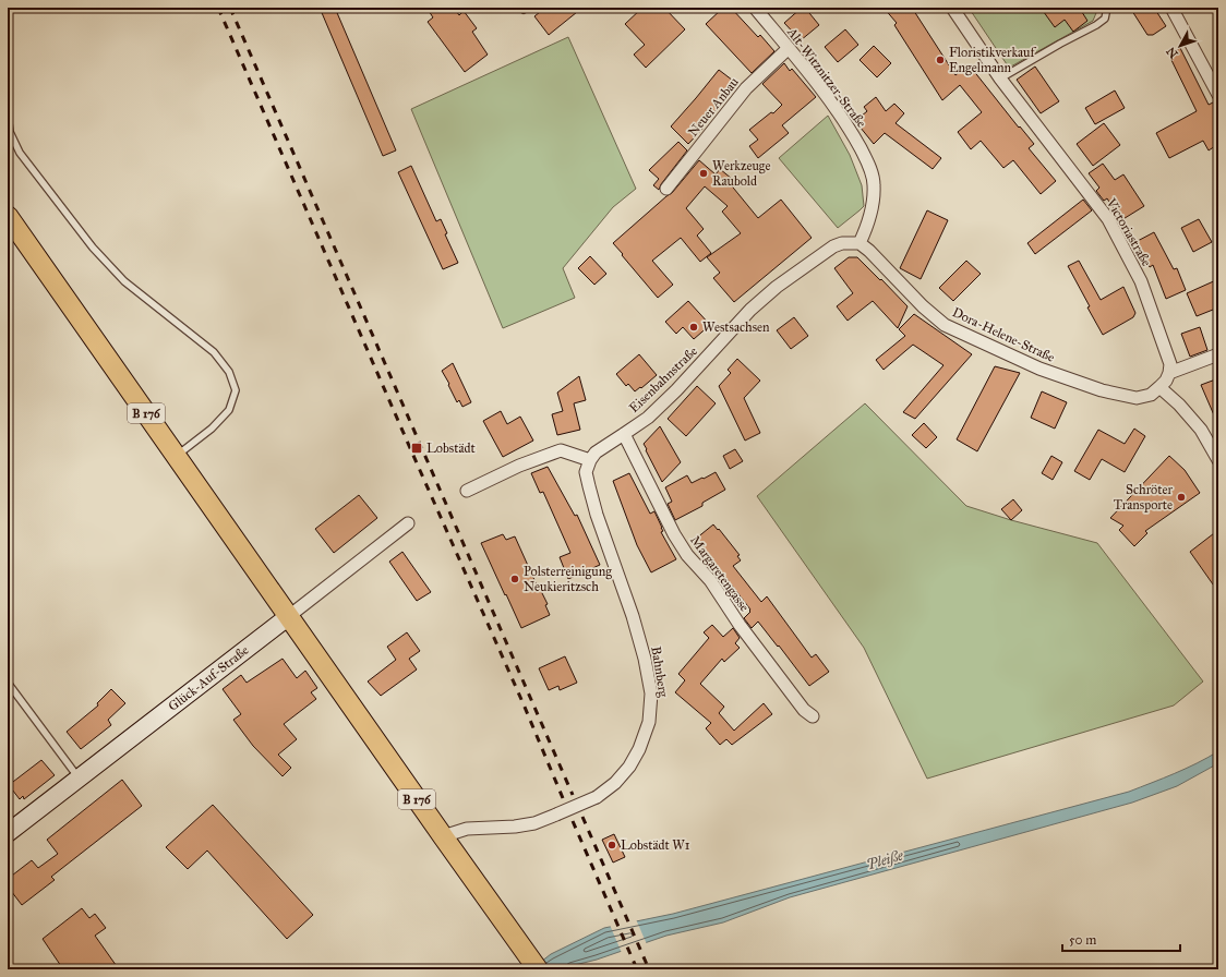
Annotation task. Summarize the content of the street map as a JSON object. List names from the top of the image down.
{
  "streets": {
    "main road": ["B 176", "Glück-Auf-Straße"],
    "street": [
      "Alt-Witznitzer-Straße",
      "Neuer Anbau",
      "Victoriastraße",
      "Dora-Helene-Straße",
      "Eisenbahnstraße",
      "Margaretengasse",
      "Bahnberg"
    ]
  },
  "crossings": [
    ["Alt-Witznitzer-Straße", "Neuer Anbau"],
    ["Alt-Witznitzer-Straße", "Dora-Helene-Straße"],
    ["Alt-Witznitzer-Straße", "Eisenbahnstraße"],
    ["Dora-Helene-Straße", "Eisenbahnstraße"],
    ["Eisenbahnstraße", "Margaretengasse"],
    ["Eisenbahnstraße", "Bahnberg"],
    ["B 176", "Bahnberg"],
    ["B 176", "Glück-Auf-Straße"]
  ],
  "water": ["Pleiße"],
  "places": {
    "other": [
      "Floristikverkauf Engelmann",
      "Werkzeuge Raubold",
      "Westsachsen",
      "Schröter Transporte",
      "Polsterreinigung Neukieritzsch",
      "Lobstädt W1"
    ],
    "transit": ["Lobstädt"]
  },
  "scale_bar": "50 m",
  "north": "bottom left"
}
